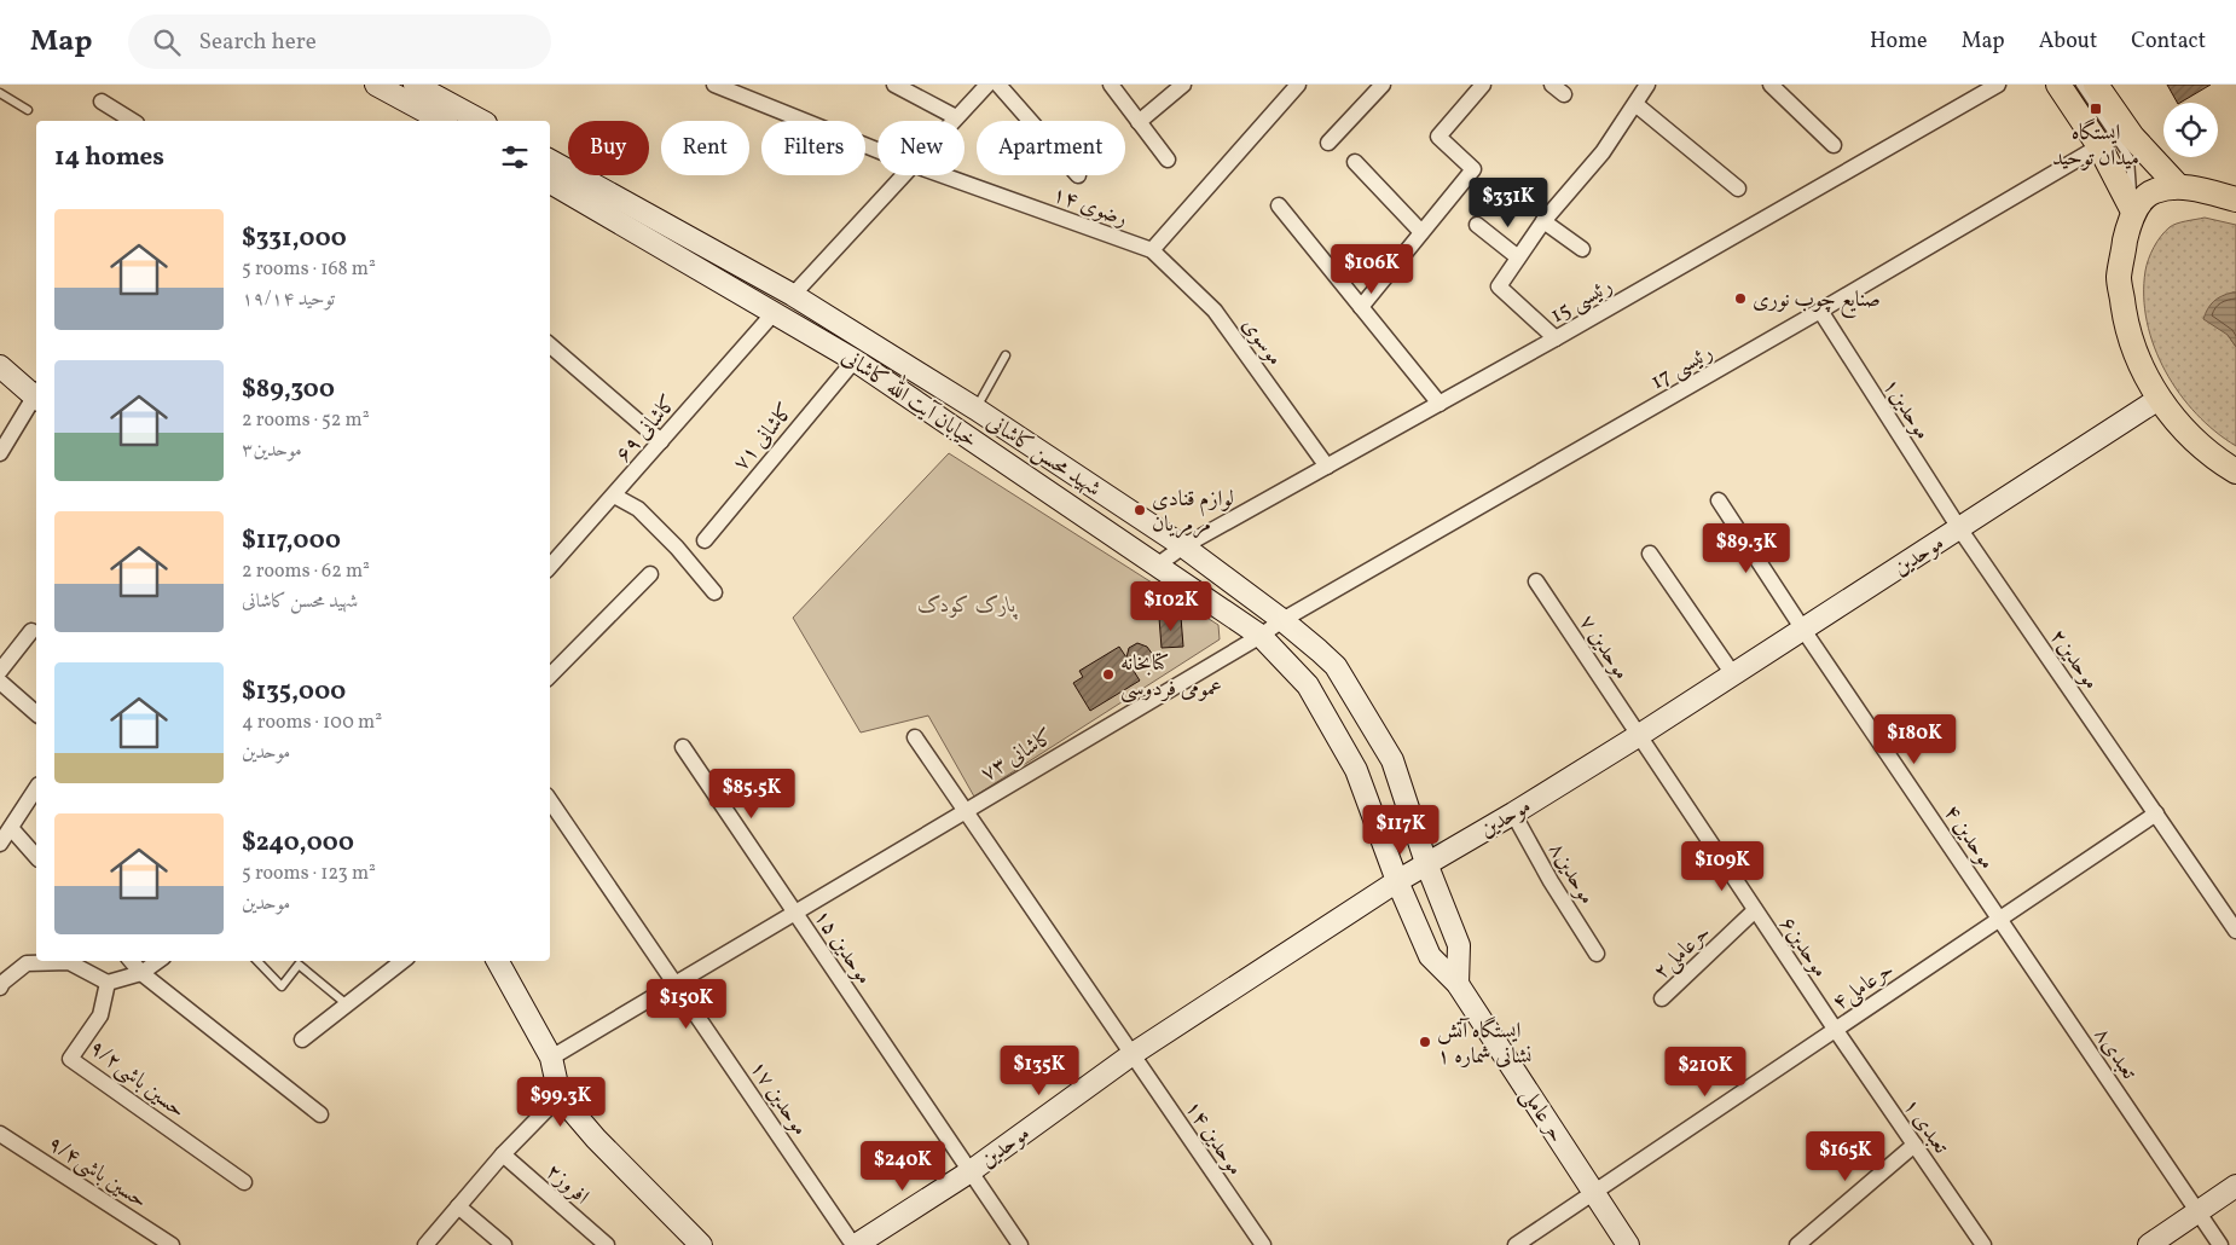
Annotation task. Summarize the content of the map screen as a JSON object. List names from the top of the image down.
{
  "streets": {
    "main road": [
      "خیابان آیت الله کاشانی",
      "شهید محسن کاشانی",
      "موحدین",
      "حر عاملی"
    ],
    "street": [
      "رضوی ۱۴",
      "رئیسی 15",
      "موسوی",
      "رئیسی 17",
      "موحدین۱",
      "کاشانی ۶۹",
      "کاشانی ۷۱",
      "موحدین ۷",
      "موحدین۲",
      "کاشانی ۷۳",
      "موحدین ۴",
      "موحدین۸",
      "موحدین ۱۵",
      "موحدین۶",
      "حرعاملی۲",
      "حرعاملی۴",
      "تعبدی۸",
      "حسین باشی۹/۲",
      "موحدین ۱۷",
      "تعبدی ۱",
      "موحدین ۱۴",
      "حسین باشی۹/۴",
      "افروز۲"
    ]
  },
  "crossings": [
    ["رضوی ۱۴", "موسوی"],
    ["رئیسی 15", "موسوی"],
    ["رئیسی 15", "خیابان آیت الله کاشانی"],
    ["رئیسی 15", "شهید محسن کاشانی"],
    ["رئیسی 17", "خیابان آیت الله کاشانی"],
    ["رئیسی 17", "موحدین۱"],
    ["رئیسی 17", "شهید محسن کاشانی"],
    ["رئیسی 17", "کاشانی ۷۳"],
    ["خیابان آیت الله کاشانی", "کاشانی ۶۹"],
    ["خیابان آیت الله کاشانی", "کاشانی ۷۱"],
    ["خیابان آیت الله کاشانی", "کاشانی ۷۳"],
    ["موحدین۱", "موحدین"],
    ["موحدین۱", "موحدین۲"],
    ["شهید محسن کاشانی", "موحدین"],
    ["موحدین", "موحدین ۷"],
    ["موحدین", "موحدین۲"],
    ["موحدین", "موحدین ۴"],
    ["موحدین", "موحدین۸"],
    ["موحدین", "موحدین ۱۵"],
    ["موحدین", "موحدین۶"],
    ["موحدین", "موحدین ۱۷"],
    ["موحدین", "حر عاملی"],
    ["موحدین", "موحدین ۱۴"],
    ["موحدین ۷", "موحدین۶"],
    ["موحدین۲", "حرعاملی۴"],
    ["کاشانی ۷۳", "موحدین ۱۵"],
    ["کاشانی ۷۳", "موحدین ۱۷"],
    ["کاشانی ۷۳", "موحدین ۱۴"],
    ["موحدین ۴", "حرعاملی۴"],
    ["موحدین ۴", "تعبدی۸"],
    ["موحدین۶", "حرعاملی۲"],
    ["موحدین۶", "حرعاملی۴"],
    ["موحدین۶", "تعبدی ۱"],
    ["حرعاملی۴", "تعبدی۸"],
    ["حرعاملی۴", "حر عاملی"],
    ["حرعاملی۴", "تعبدی ۱"]
  ],
  "parks": ["پارک کودک"],
  "places": {
    "transit": ["ایستگاه میدان توحید"],
    "other": [
      "صنایع چوب نوری",
      "لوازم قنادی مرمریان",
      "کتابخانه عمومی فردوسی",
      "ایستگاه آتش نشانی شماره ۱"
    ]
  },
  "page": {
    "header": "Map",
    "search": "Search here",
    "nav": [
      "Home",
      "Map",
      "About",
      "Contact"
    ],
    "chip": [
      "Buy",
      "Rent",
      "Filters",
      "New",
      "Apartment"
    ],
    "heading": "14 homes",
    "price": [
      "$331K",
      "$106K",
      "$89.3K",
      "$102K",
      "$180K",
      "$85.5K",
      "$117K",
      "$109K",
      "$150K",
      "$135K",
      "$210K",
      "$99.3K",
      "$165K",
      "$240K"
    ],
    "list": [
      {
        "name": "$331,000",
        "note": "5 rooms · 168 m² · توحید ۱۹/۱۴"
      },
      {
        "name": "$89,300",
        "note": "2 rooms · 52 m² · موحدین۳"
      },
      {
        "name": "$117,000",
        "note": "2 rooms · 62 m² · شهید محسن کاشانی"
      },
      {
        "name": "$135,000",
        "note": "4 rooms · 100 m² · موحدین"
      },
      {
        "name": "$240,000",
        "note": "5 rooms · 123 m² · موحدین"
      }
    ]
  }
}
